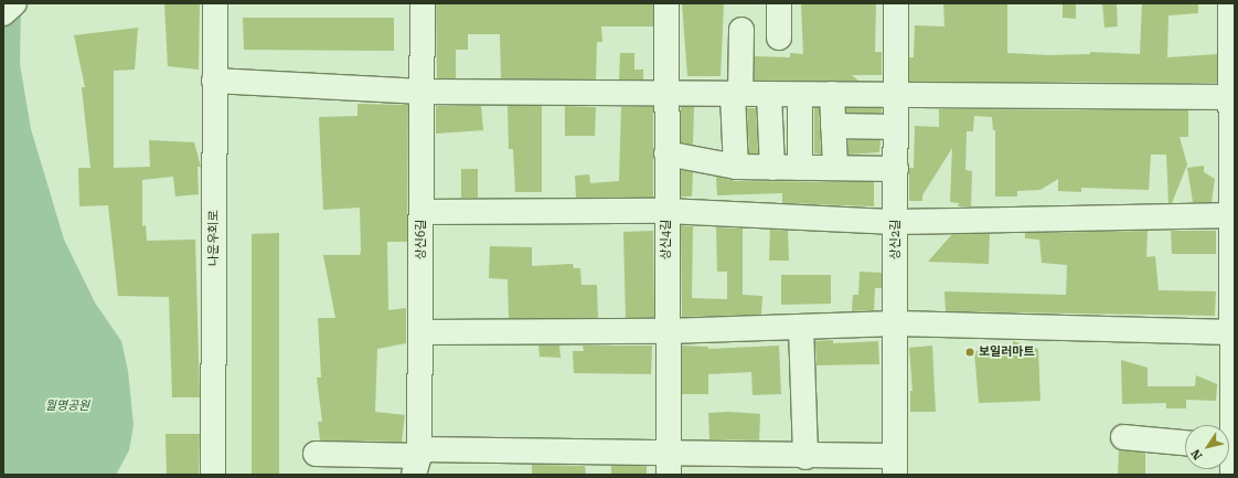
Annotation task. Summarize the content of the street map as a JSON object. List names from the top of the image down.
{
  "streets": {
    "street": [
      "나운우회로",
      "상신6길",
      "상신4길",
      "상신2길"
    ]
  },
  "parks": ["월명공원"],
  "places": ["보일러마트"],
  "north": "bottom left"
}
